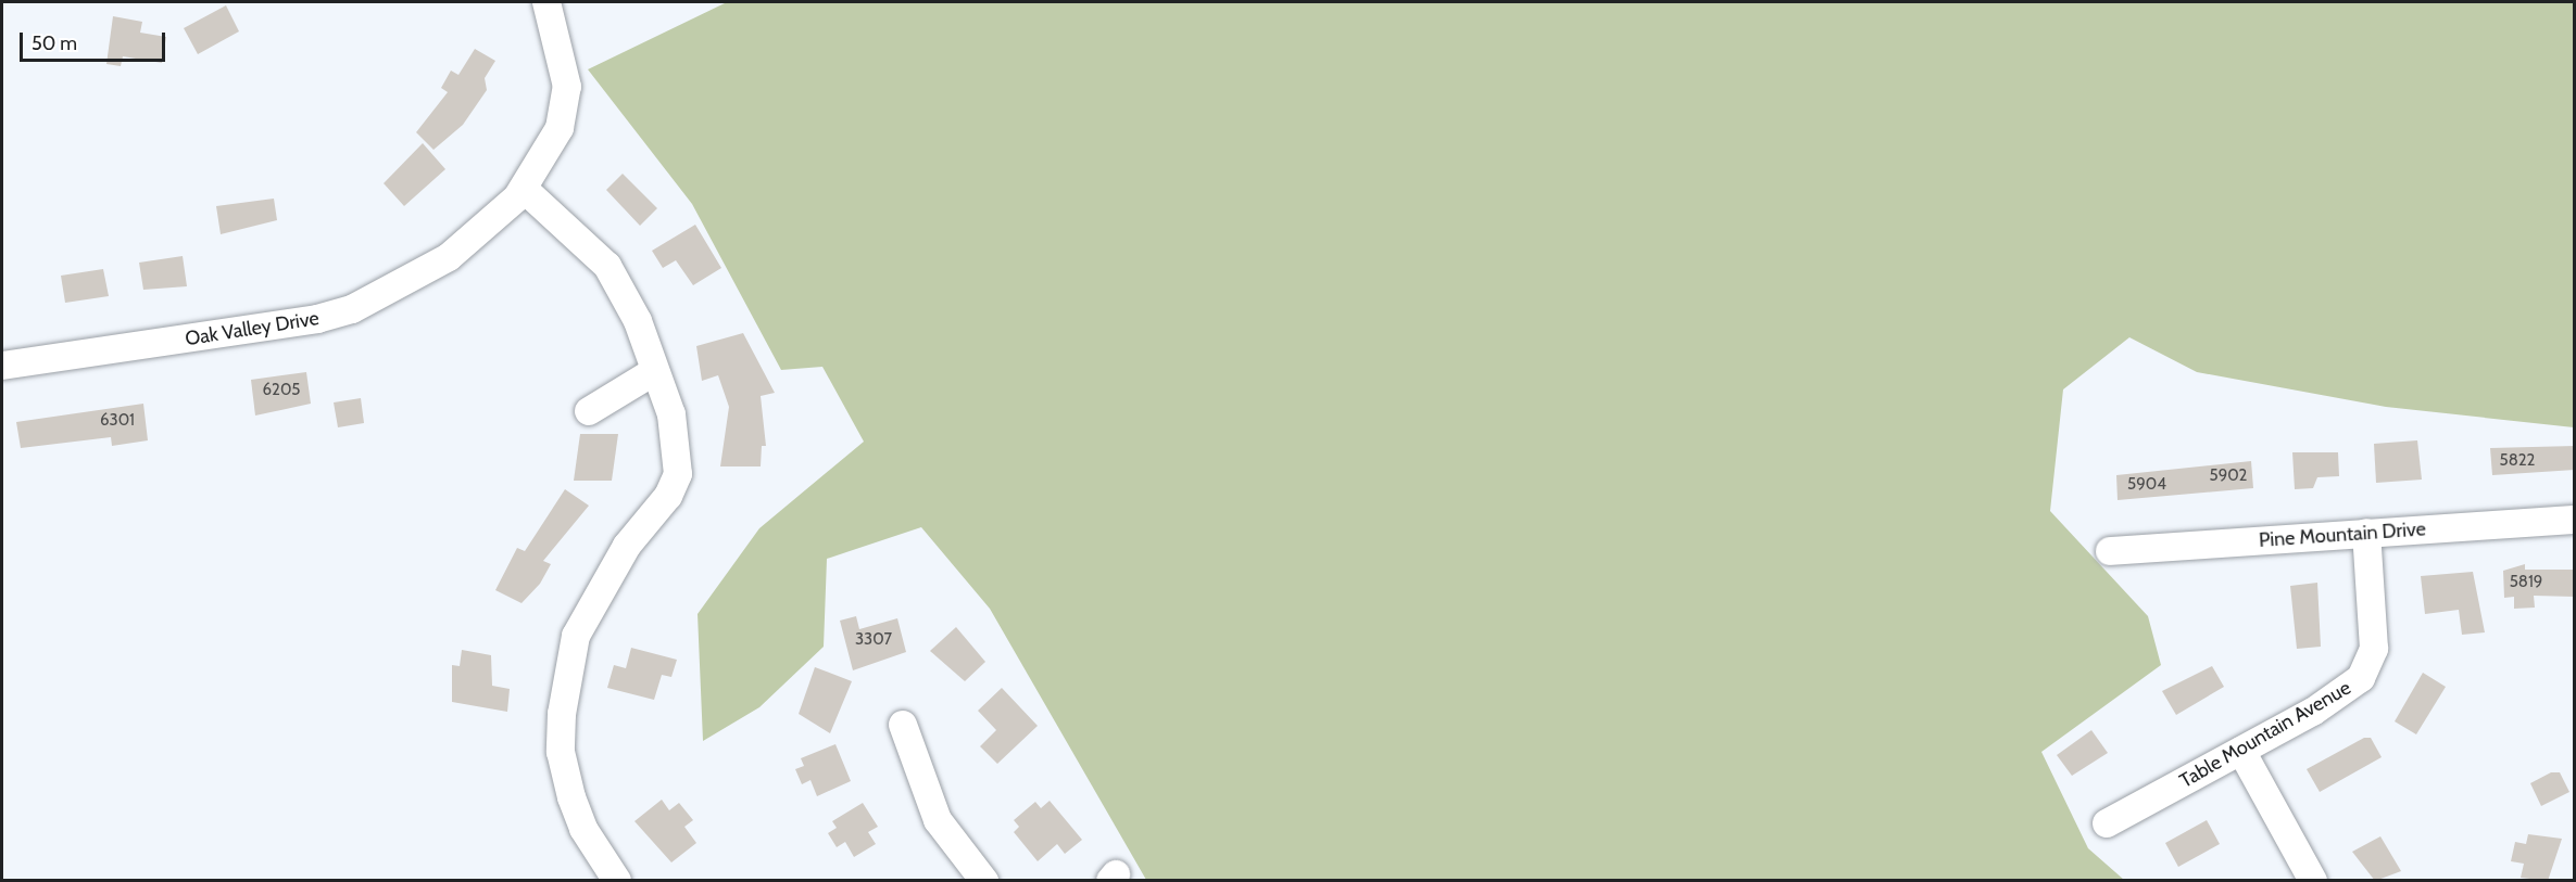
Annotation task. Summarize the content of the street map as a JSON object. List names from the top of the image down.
{
  "streets": {
    "street": ["Oak Valley Drive", "Pine Mountain Drive", "Table Mountain Avenue"]
  },
  "crossings": [
    ["Pine Mountain Drive", "Table Mountain Avenue"]
  ],
  "house_numbers": [
    "6205",
    "6301",
    "5822",
    "5902",
    "5904",
    "5819",
    "3307"
  ],
  "scale_bar": "50 m"
}
